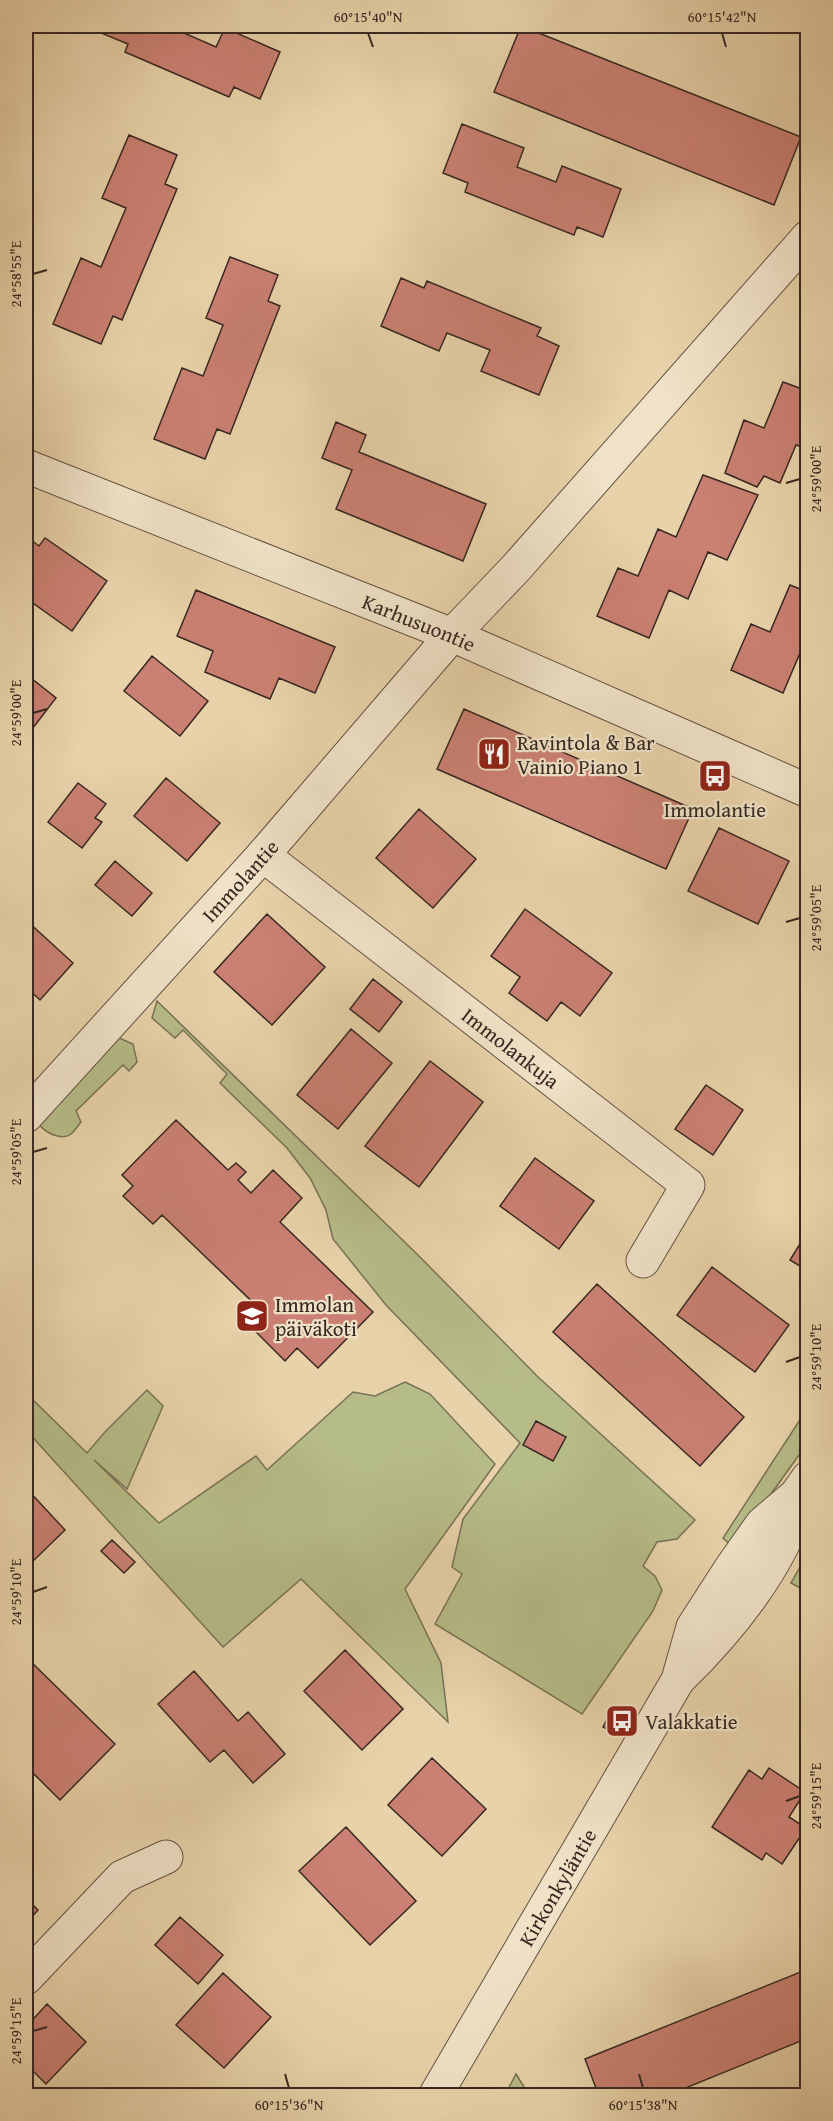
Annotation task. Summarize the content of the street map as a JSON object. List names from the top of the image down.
{
  "streets": {
    "street": [
      "Karhusuontie",
      "Immolantie",
      "Immolankuja",
      "Kirkonkyläntie"
    ]
  },
  "crossings": [
    ["Karhusuontie", "Immolantie"],
    ["Immolantie", "Immolankuja"]
  ],
  "places": {
    "restaurant": ["Ravintola & Bar Vainio Piano 1"],
    "bus stop": ["Immolantie", "Valakkatie"],
    "school or university": ["Immolan päiväkoti"]
  },
  "coordinates": [
    "60°15'40\"N",
    "60°15'42\"N",
    "24°58'55\"E",
    "24°59'00\"E",
    "24°59'05\"E",
    "24°59'10\"E",
    "24°59'15\"E",
    "60°15'36\"N",
    "60°15'38\"N"
  ]
}
